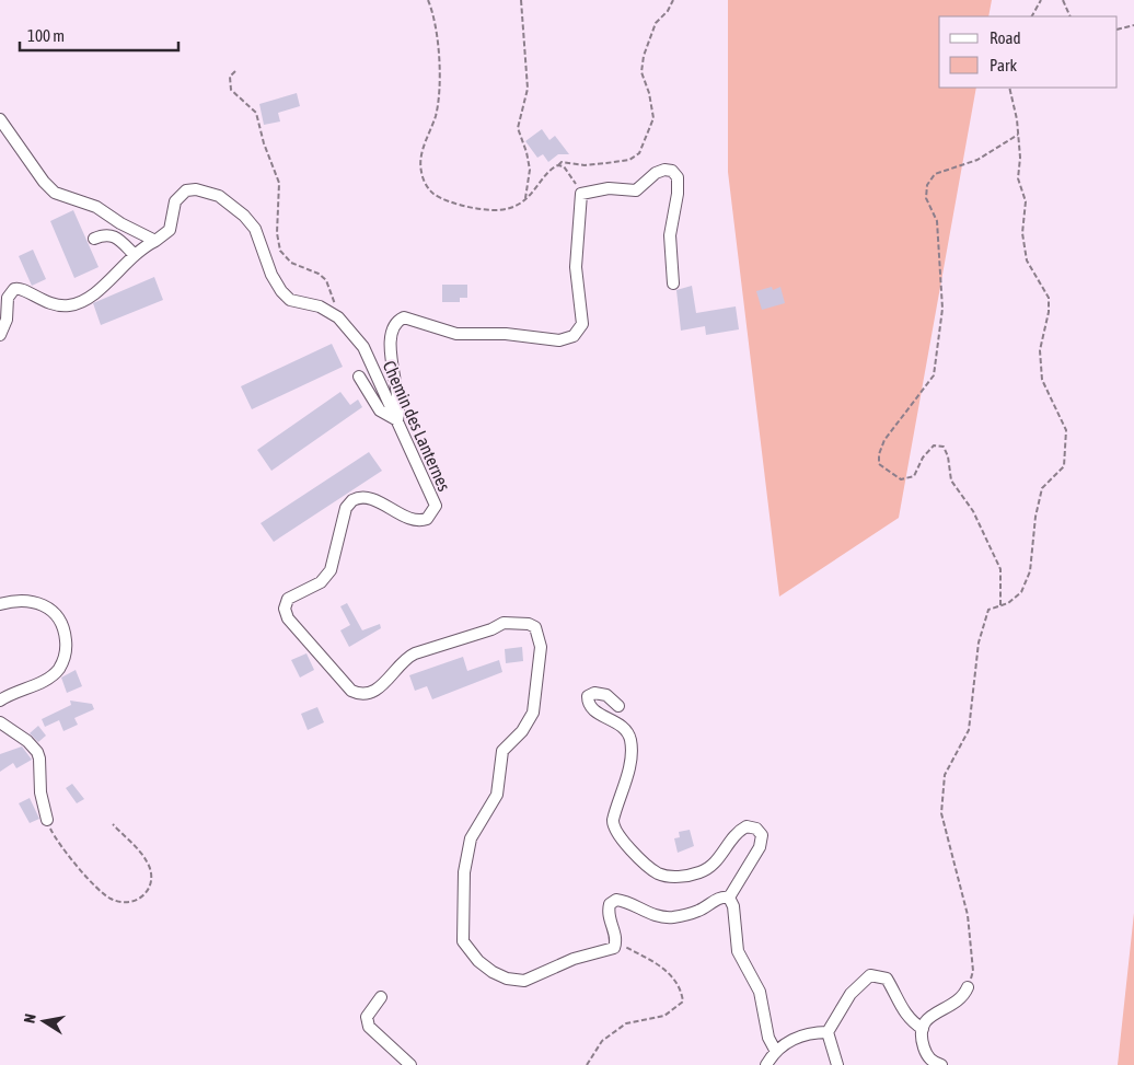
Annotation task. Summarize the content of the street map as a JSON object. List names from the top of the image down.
{
  "streets": {
    "street": ["Chemin des Lanternes"]
  },
  "legend": ["Road", "Park"],
  "scale_bar": "100 m",
  "north": "left"
}
